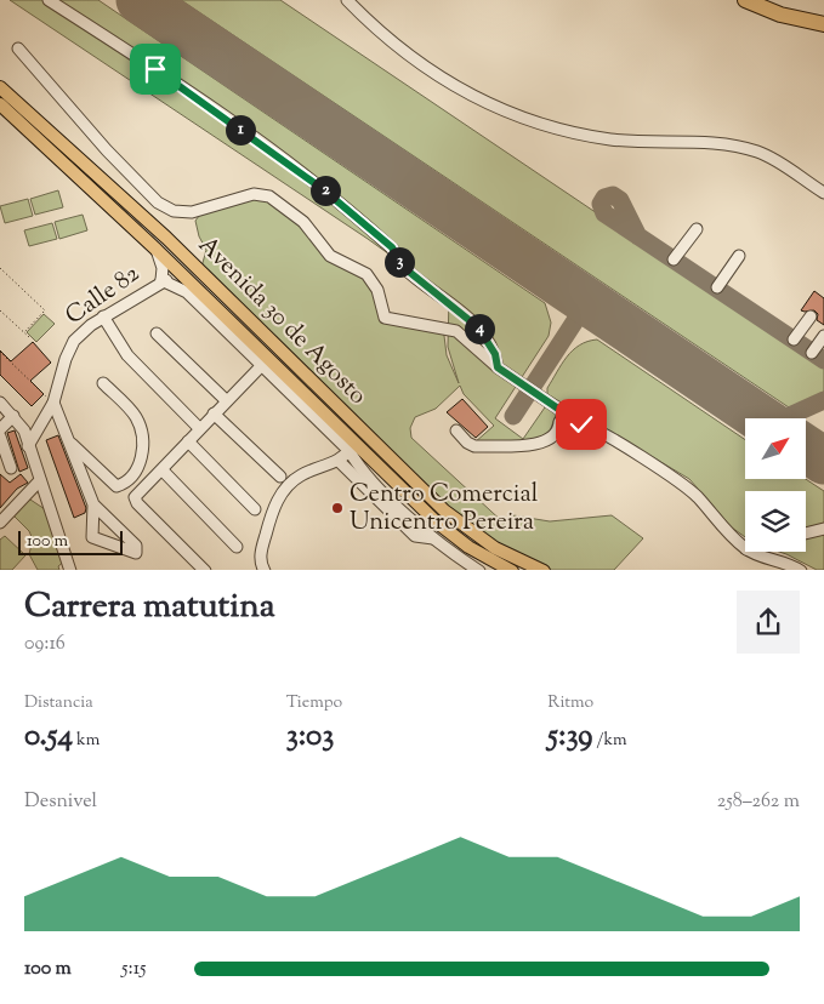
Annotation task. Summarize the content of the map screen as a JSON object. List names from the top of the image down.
{
  "streets": {
    "main road": ["Avenida 30 de Agosto"],
    "street": ["Calle 82"]
  },
  "crossings": [
    ["Calle 82", "Avenida 30 de Agosto"]
  ],
  "places": ["Centro Comercial Unicentro Pereira"],
  "scale_bar": "100 m",
  "north": "top right",
  "page": {
    "pins": [
      "1",
      "2",
      "3",
      "4"
    ],
    "scale": "100 m",
    "heading": ["Carrera matutina", "09:16"],
    "stats": [
      ["Distancia", "0.54 km"],
      ["Tiempo", "3:03"],
      ["Ritmo", "5:39 /km"]
    ],
    "chart": ["Desnivel", "258–262 m"],
    "list": [
      {
        "name": "100 m",
        "note": "5:15"
      }
    ]
  }
}
